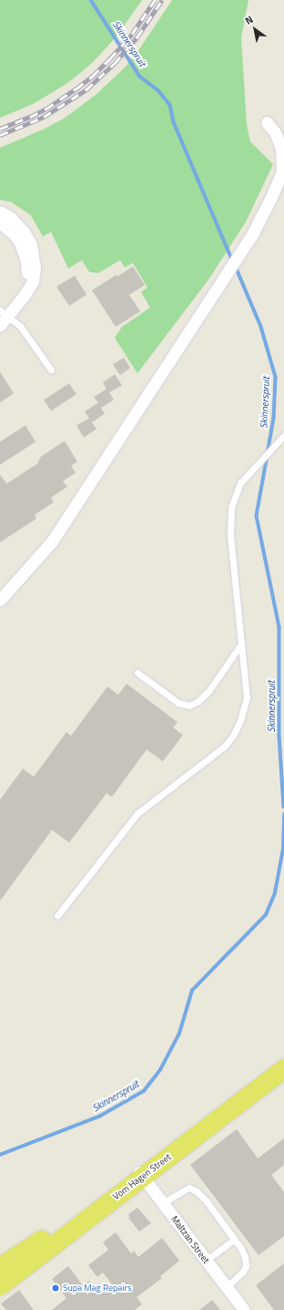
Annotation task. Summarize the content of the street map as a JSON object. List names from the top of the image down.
{
  "streets": {
    "main road": ["Vom Hagen Street"],
    "street": ["Maltzan Street"]
  },
  "crossings": [
    ["Vom Hagen Street", "Maltzan Street"]
  ],
  "water": ["Skinnerspruit"],
  "places": ["Supa Mag Repairs"],
  "north": "top left"
}
